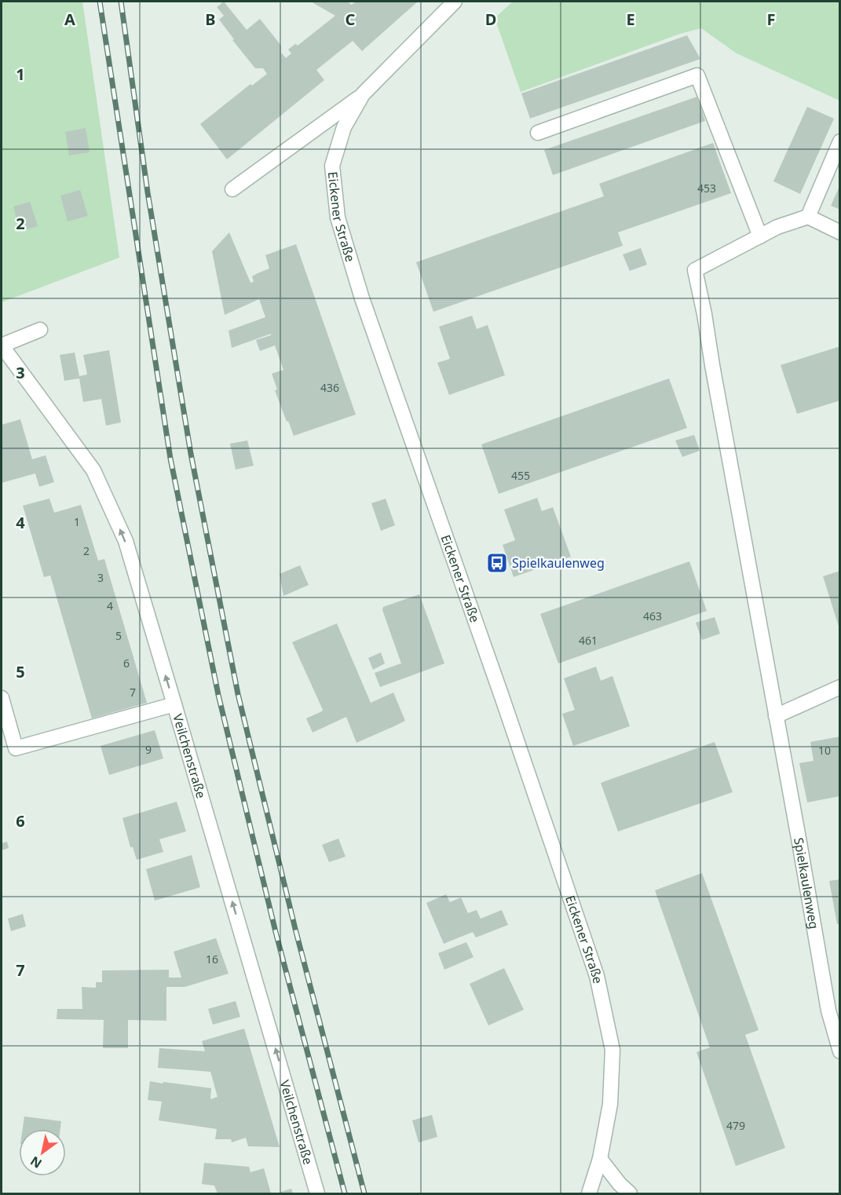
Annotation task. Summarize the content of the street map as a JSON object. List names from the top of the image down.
{
  "streets": {
    "street": ["Eickener Straße", "Veilchenstraße", "Spielkaulenweg"]
  },
  "one_way": ["Veilchenstraße"],
  "places": {
    "bus stop": ["Spielkaulenweg"]
  },
  "house_numbers": [
    "453",
    "436",
    "455",
    "1",
    "2",
    "3",
    "4",
    "463",
    "5",
    "461",
    "6",
    "7",
    "9",
    "10",
    "16",
    "479"
  ],
  "north": "bottom left",
  "grid": {
    "columns": [
      "A",
      "B",
      "C",
      "D",
      "E",
      "F"
    ],
    "rows": [
      "1",
      "2",
      "3",
      "4",
      "5",
      "6",
      "7"
    ]
  }
}
